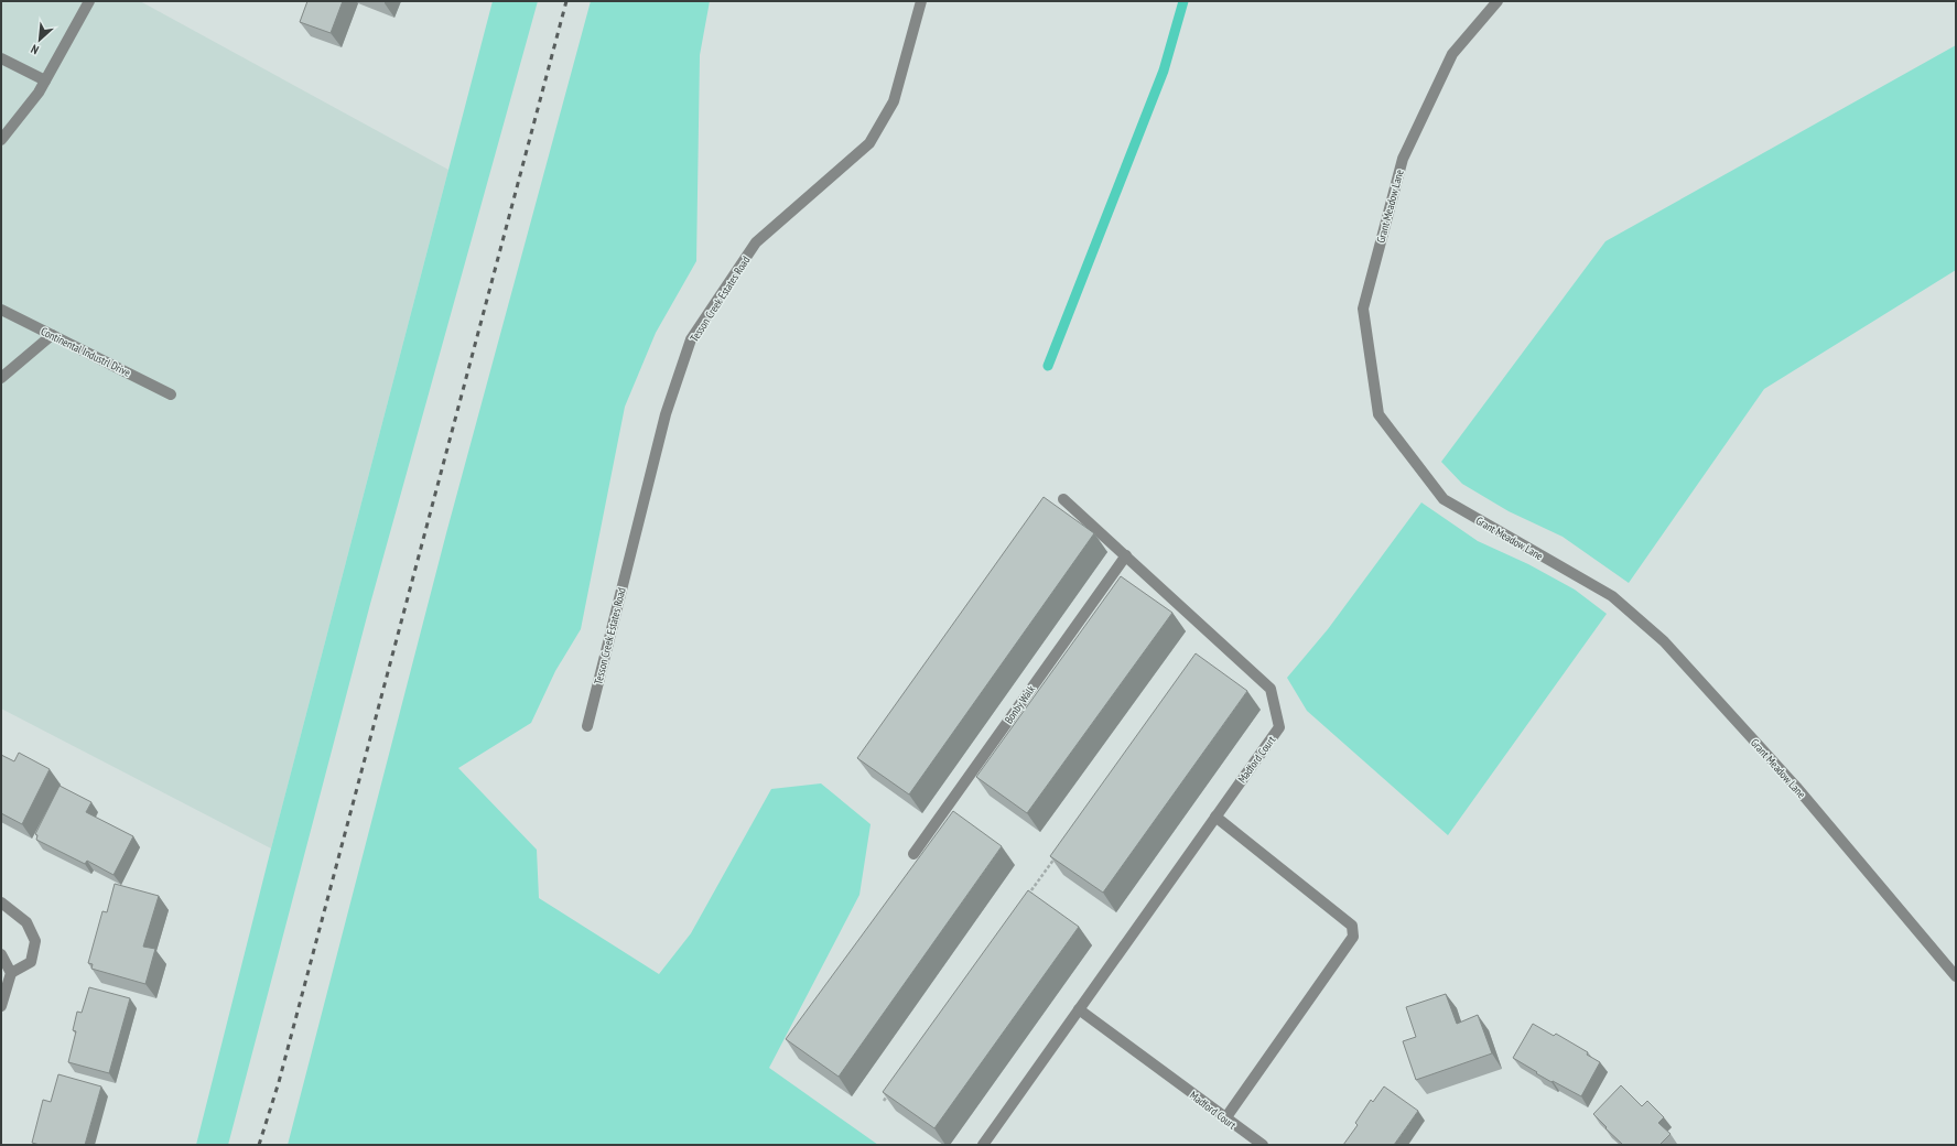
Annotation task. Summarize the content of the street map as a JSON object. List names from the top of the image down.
{
  "streets": {
    "street": [
      "Grant Meadow Lane",
      "Tesson Creek Estates Road",
      "Continental Industrl Drive",
      "Bonby Walk",
      "Madford Court"
    ]
  },
  "crossings": [
    ["Bonby Walk", "Madford Court"]
  ],
  "north": "bottom left"
}
